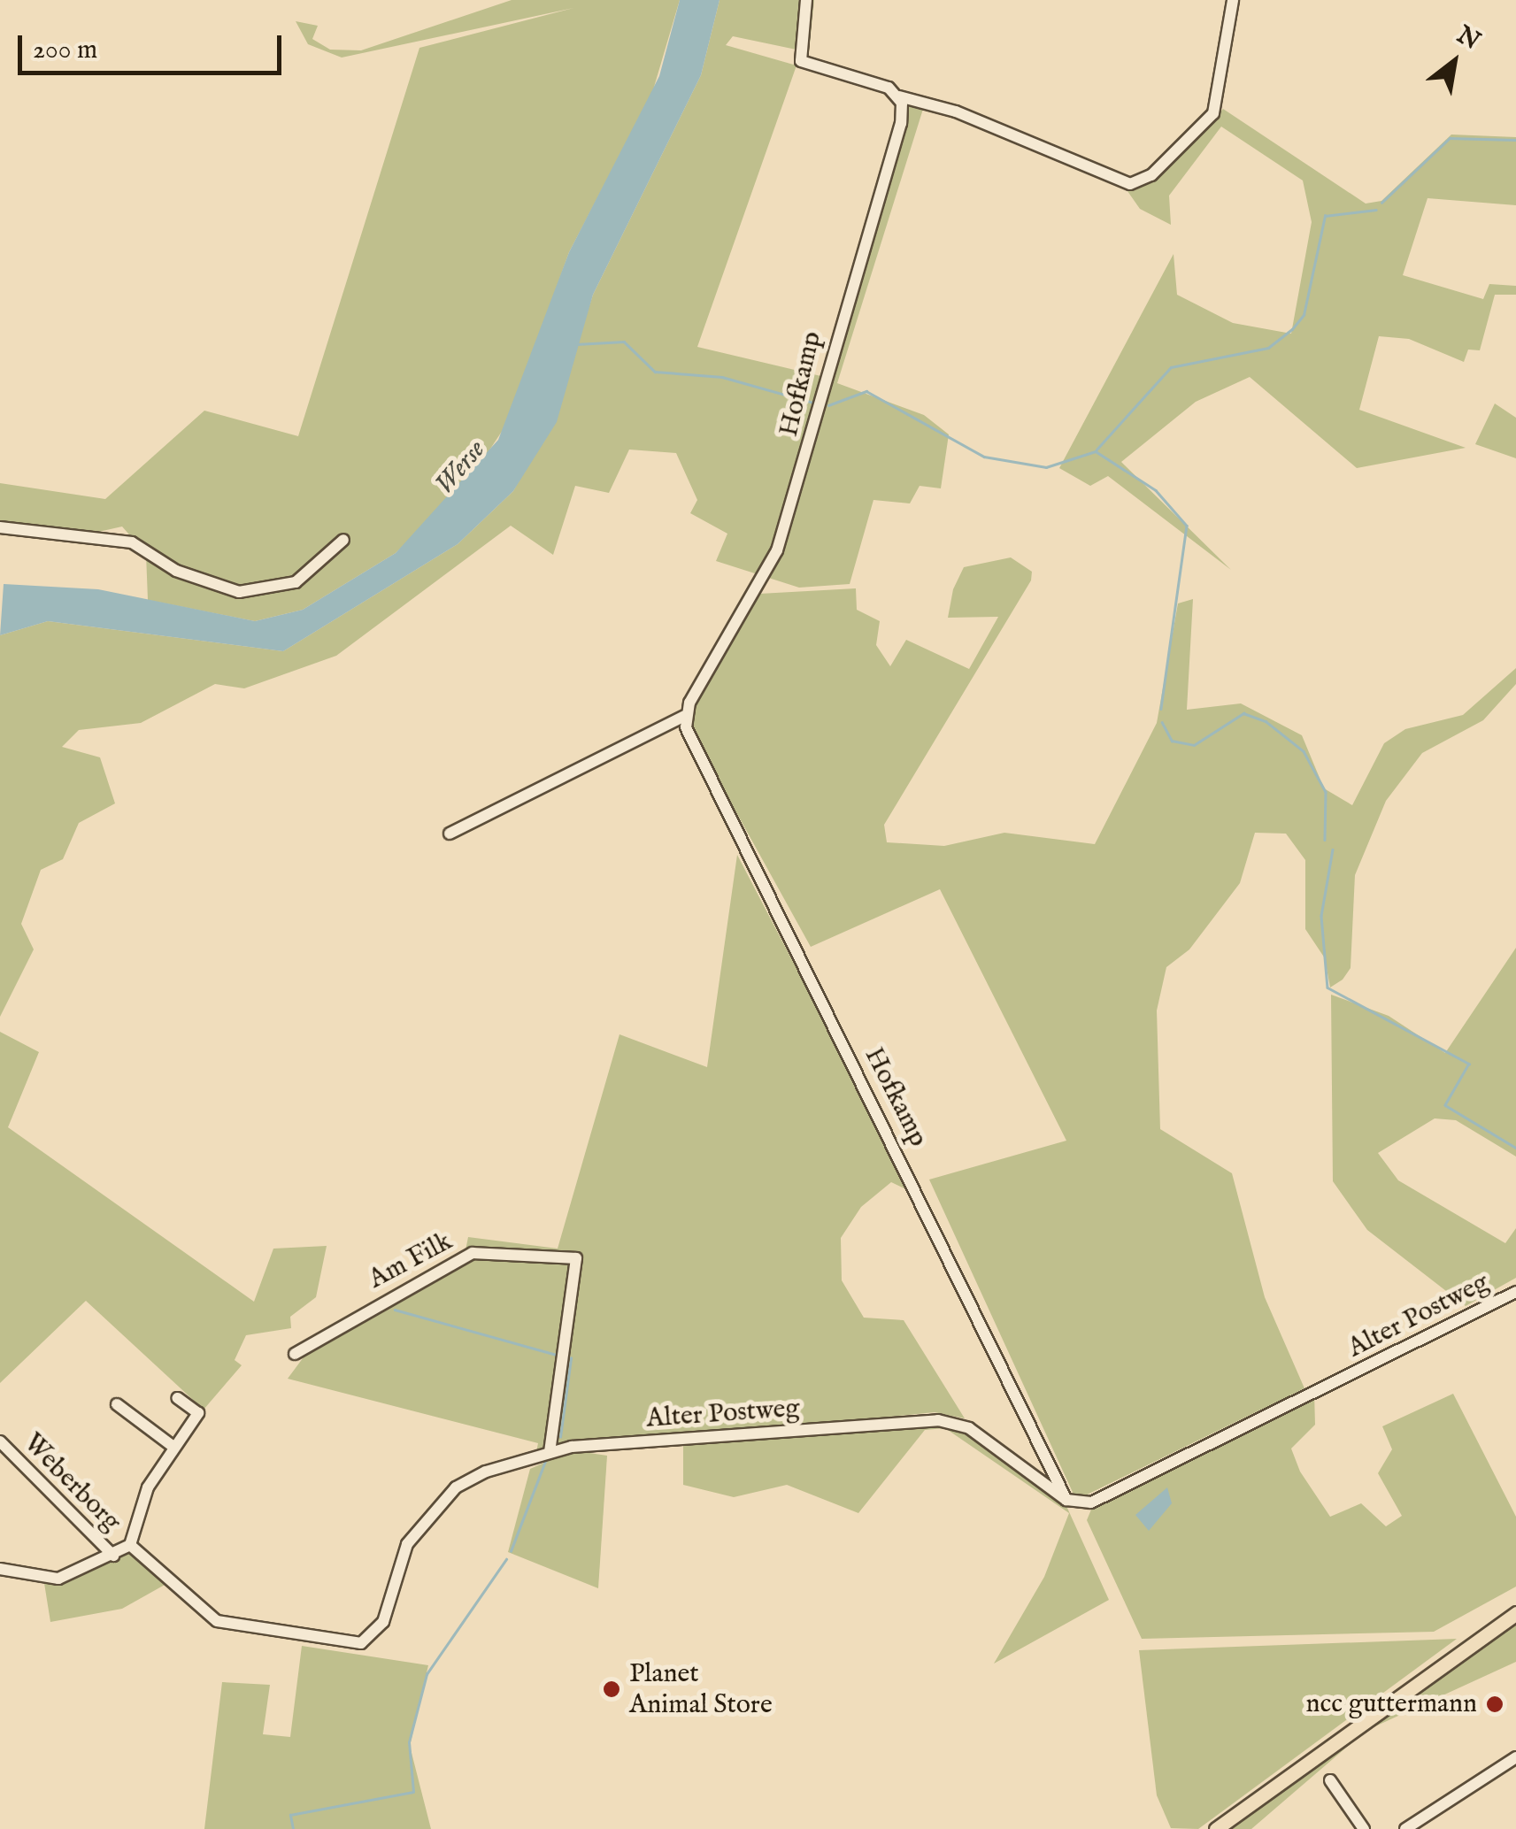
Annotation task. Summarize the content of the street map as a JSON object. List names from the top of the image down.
{
  "streets": {
    "street": [
      "Hofkamp",
      "Am Filk",
      "Alter Postweg",
      "Weberborg"
    ]
  },
  "crossings": [
    ["Hofkamp", "Alter Postweg"],
    ["Am Filk", "Alter Postweg"]
  ],
  "water": ["Werse"],
  "places": ["Planet Animal Store", "ncc guttermann"],
  "scale_bar": "200 m",
  "north": "top right"
}
